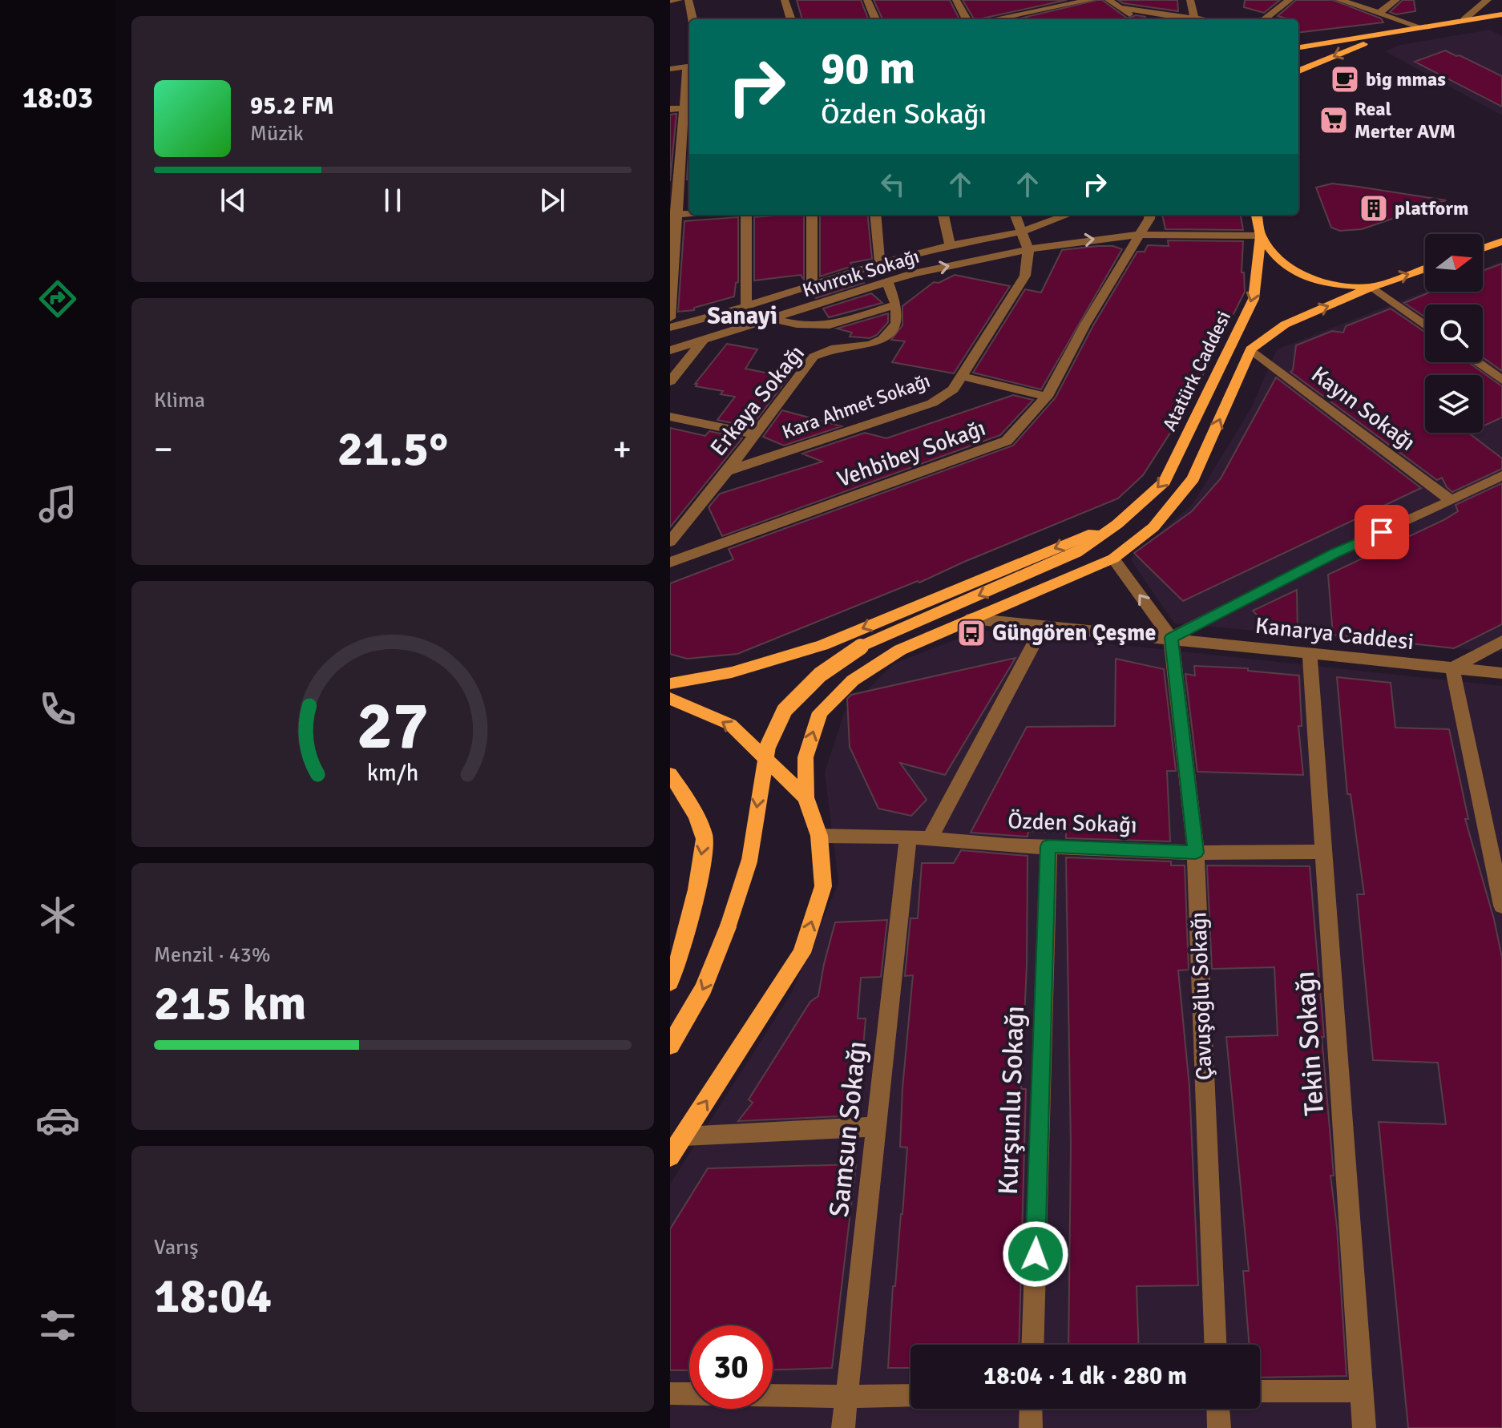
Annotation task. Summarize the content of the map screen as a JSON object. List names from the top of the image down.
{
  "streets": {
    "main road": ["Atatürk Caddesi"],
    "street": [
      "Kıvırcık Sokağı",
      "Erkaya Sokağı",
      "Kara Ahmet Sokağı",
      "Kayın Sokağı",
      "Vehbibey Sokağı",
      "Kanarya Caddesi",
      "Özden Sokağı",
      "Çavuşoğlu Sokağı",
      "Tekin Sokağı",
      "Kurşunlu Sokağı",
      "Samsun Sokağı"
    ]
  },
  "crossings": [
    ["Kıvırcık Sokağı", "Atatürk Caddesi"],
    ["Kıvırcık Sokağı", "Kara Ahmet Sokağı"],
    ["Kıvırcık Sokağı", "Vehbibey Sokağı"],
    ["Atatürk Caddesi", "Kayın Sokağı"],
    ["Atatürk Caddesi", "Kanarya Caddesi"],
    ["Erkaya Sokağı", "Kara Ahmet Sokağı"],
    ["Kanarya Caddesi", "Çavuşoğlu Sokağı"],
    ["Kanarya Caddesi", "Tekin Sokağı"],
    ["Özden Sokağı", "Çavuşoğlu Sokağı"],
    ["Özden Sokağı", "Tekin Sokağı"],
    ["Özden Sokağı", "Kurşunlu Sokağı"],
    ["Özden Sokağı", "Samsun Sokağı"]
  ],
  "districts": ["Sanayi"],
  "places": {
    "cafe": ["big mmas"],
    "supermarket": ["Real Merter AVM"],
    "building": ["platform"],
    "bus stop": ["Güngören Çeşme"]
  },
  "north": "right",
  "page": {
    "tabs": "18:03",
    "turn": ["90 m", "Özden Sokağı"],
    "song": ["95.2 FM", "Müzik"],
    "tile": [
      "Klima",
      ["Menzil · 43%", "215 km"],
      ["Varış", "18:04"]
    ],
    "heat": ["−", "21.5°", "+"],
    "limit": "30",
    "trip": "18:04 · 1 dk · 280 m",
    "gauge": ["27", "km/h"]
  }
}
